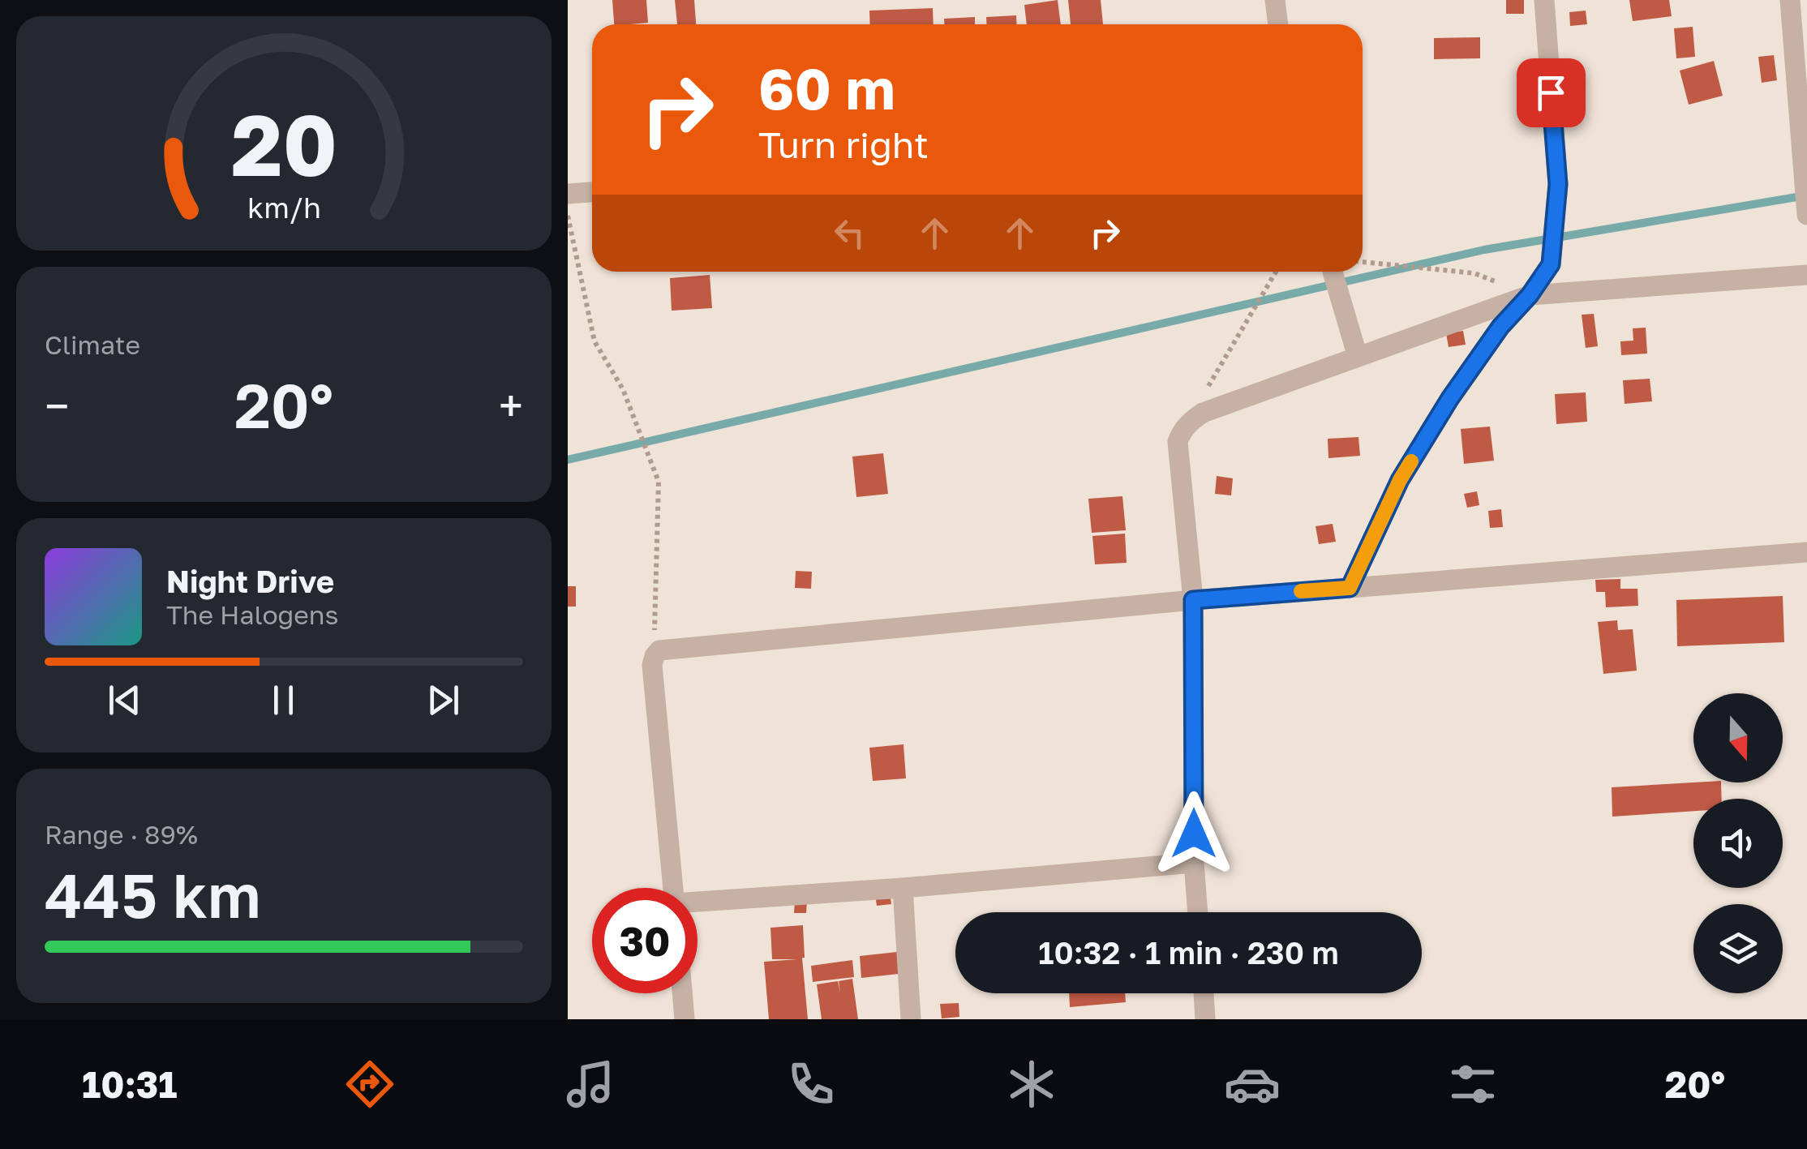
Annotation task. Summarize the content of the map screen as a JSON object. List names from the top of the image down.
{
  "north": "bottom",
  "page": {
    "turn": ["60 m", "Turn right"],
    "tile": [
      "Climate",
      ["Range · 89%", "445 km"]
    ],
    "heat": ["−", "20°", "+"],
    "song": ["Night Drive", "The Halogens"],
    "limit": "30",
    "trip": "10:32 · 1 min · 230 m",
    "tabs": ["10:31", "20°"],
    "gauge": ["20", "km/h"]
  }
}
